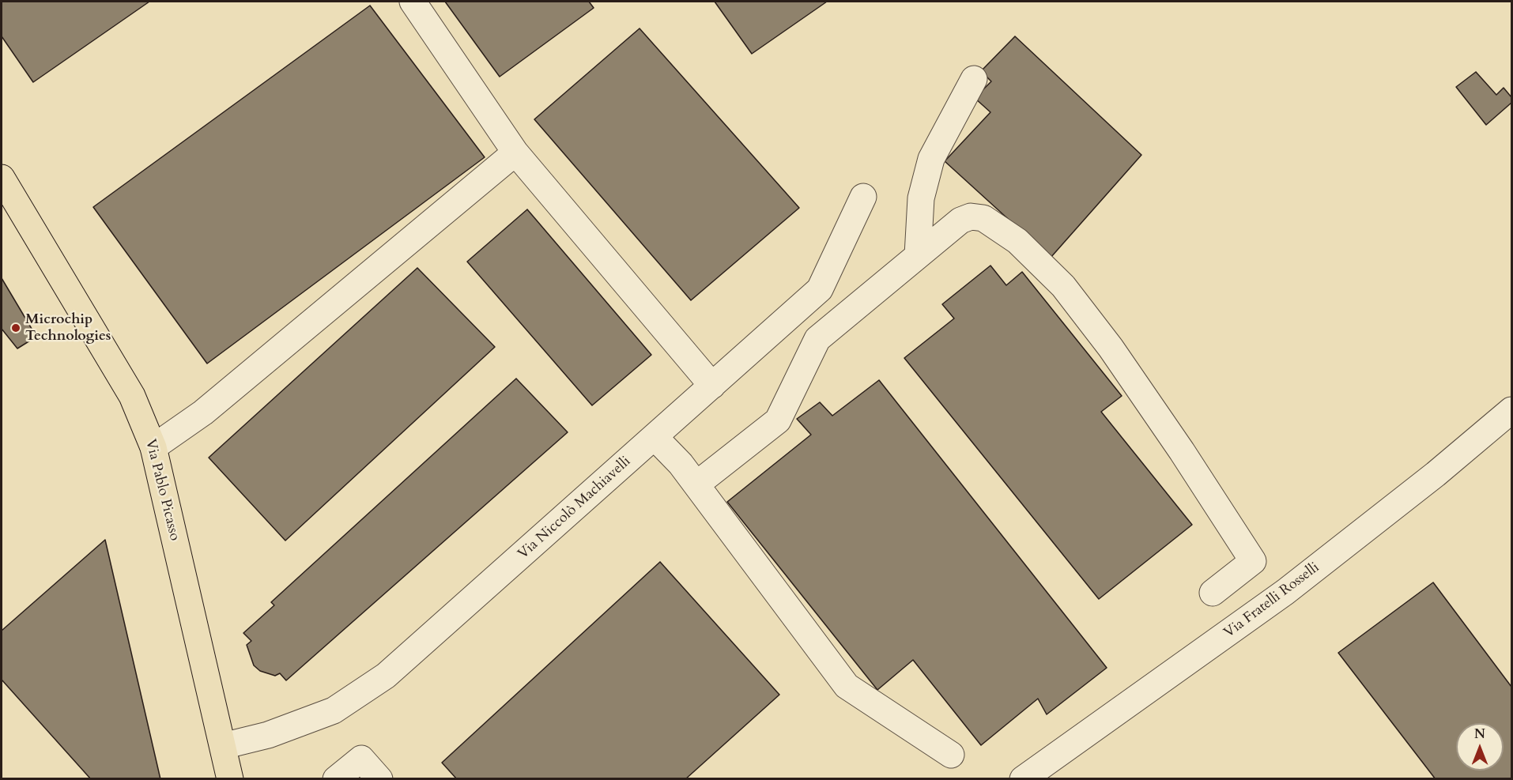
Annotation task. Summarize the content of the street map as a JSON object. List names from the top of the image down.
{
  "streets": {
    "main road": ["Via Pablo Picasso"],
    "street": ["Via Niccolò Machiavelli", "Via Fratelli Rosselli"]
  },
  "crossings": [
    ["Via Pablo Picasso", "Via Niccolò Machiavelli"]
  ],
  "places": ["Microchip Technologies"],
  "north": "top"
}
